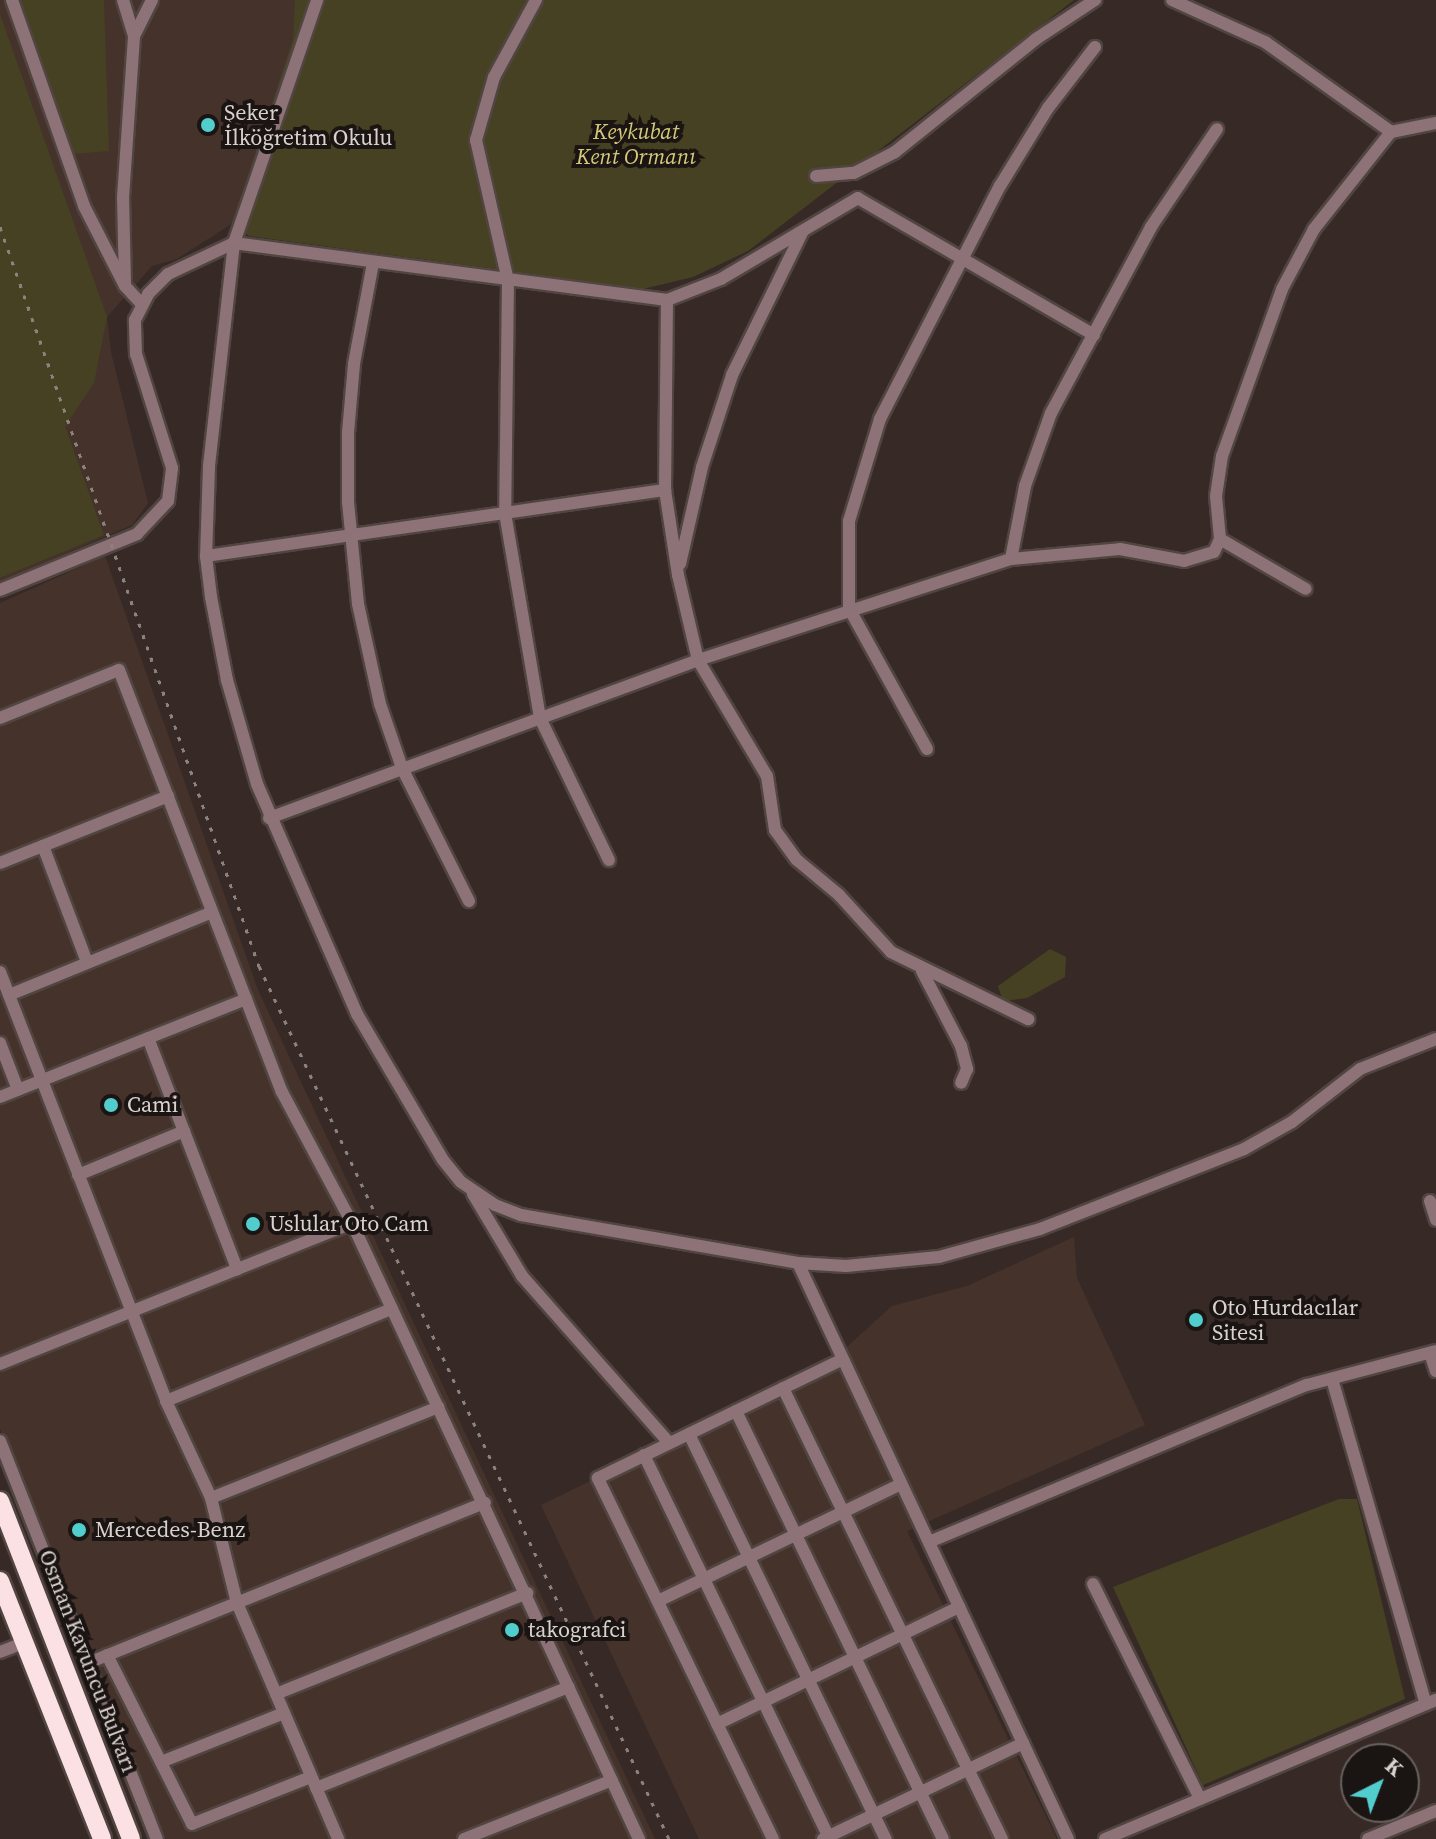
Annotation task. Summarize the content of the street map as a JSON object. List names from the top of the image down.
{
  "streets": {
    "highway": ["Osman Kavuncu Bulvarı"]
  },
  "parks": ["Keykubat Kent Ormanı"],
  "places": [
    "Şeker İlköğretim Okulu",
    "Cami",
    "Uslular Oto Cam",
    "Oto Hurdacılar Sitesi",
    "Mercedes-Benz",
    "takografci"
  ],
  "north": "top right"
}
